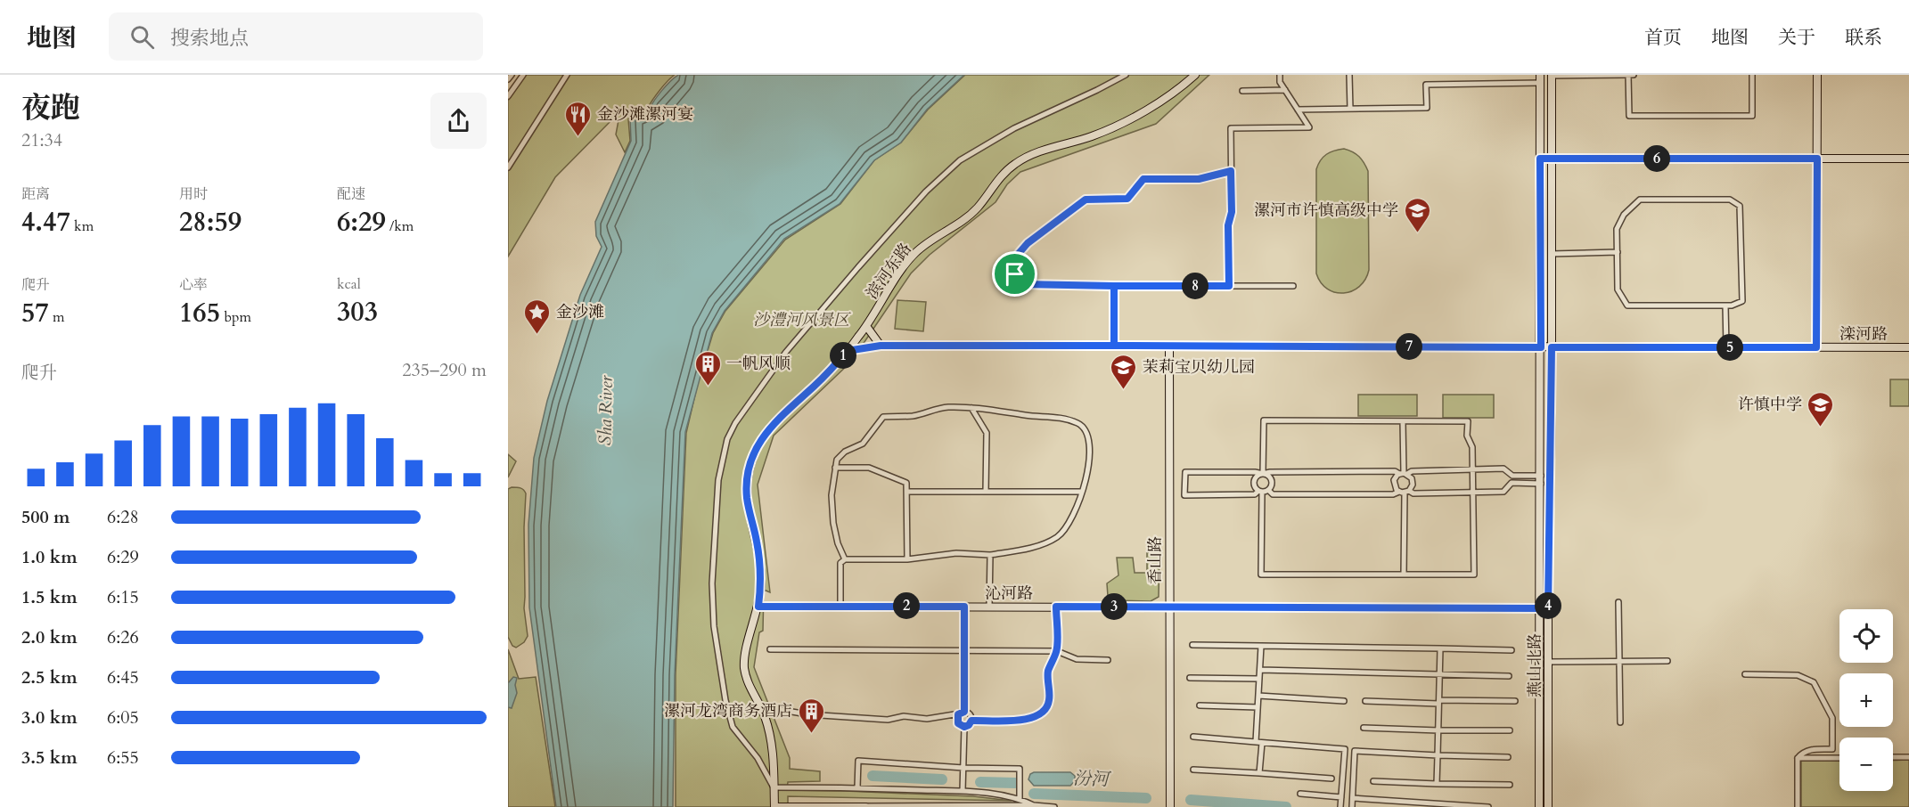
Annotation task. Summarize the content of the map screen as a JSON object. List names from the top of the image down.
{
  "streets": {
    "street": [
      "滨河东路",
      "滦河路",
      "香山路",
      "沁河路",
      "燕山北路"
    ]
  },
  "crossings": [
    ["滨河东路", "滦河路"],
    ["滨河东路", "沁河路"],
    ["滦河路", "香山路"],
    ["滦河路", "燕山北路"],
    ["香山路", "沁河路"],
    ["沁河路", "燕山北路"]
  ],
  "water": ["Sha River", "汾河"],
  "parks": ["沙澧河风景区"],
  "places": {
    "restaurant": ["金沙滩漯河宴"],
    "school or university": ["漯河市许慎高级中学", "茉莉宝贝幼儿园", "许慎中学"],
    "place": ["金沙滩"],
    "building": ["一帆风顺", "漯河龙湾商务酒店"]
  },
  "page": {
    "header": "地图",
    "search": "搜索地点",
    "nav": [
      "首页",
      "地图",
      "关于",
      "联系"
    ],
    "heading": ["夜跑", "21:34"],
    "pins": [
      "6",
      "8",
      "7",
      "5",
      "1",
      "2",
      "4",
      "3"
    ],
    "stats": [
      ["距离", "4.47 km"],
      ["用时", "28:59"],
      ["配速", "6:29 /km"],
      ["爬升", "57 m"],
      ["心率", "165 bpm"],
      ["kcal", "303"]
    ],
    "chart": ["爬升", "235–290 m"],
    "list": [
      {
        "name": "500 m",
        "note": "6:28"
      },
      {
        "name": "1.0 km",
        "note": "6:29"
      },
      {
        "name": "1.5 km",
        "note": "6:15"
      },
      {
        "name": "2.0 km",
        "note": "6:26"
      },
      {
        "name": "2.5 km",
        "note": "6:45"
      },
      {
        "name": "3.0 km",
        "note": "6:05"
      },
      {
        "name": "3.5 km",
        "note": "6:55"
      }
    ],
    "map_buttons": ["+", "−"]
  }
}
